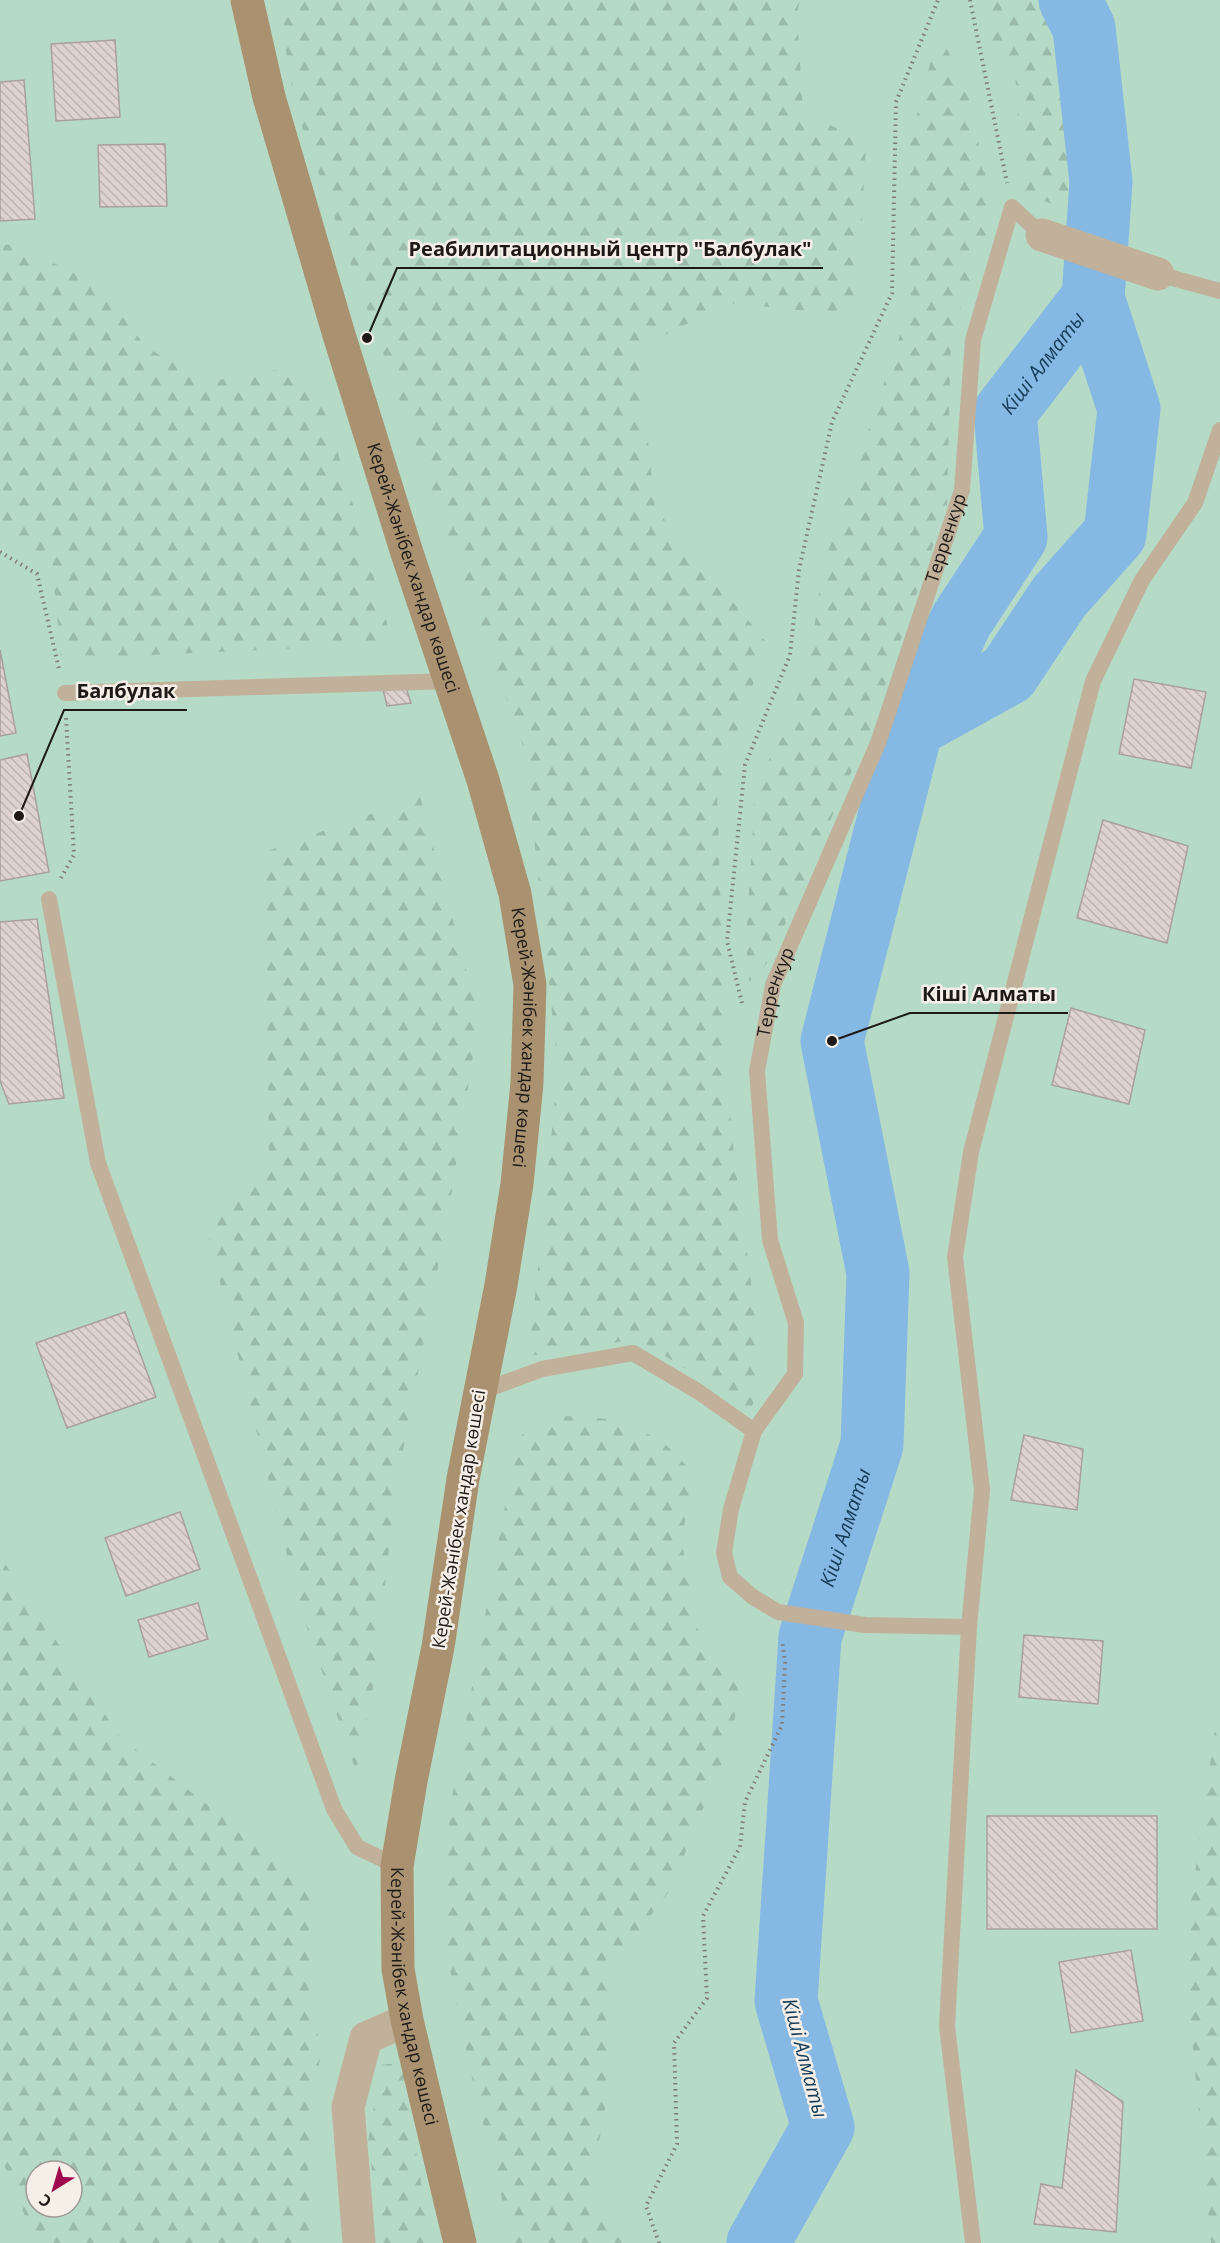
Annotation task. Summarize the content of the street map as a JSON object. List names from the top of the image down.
{
  "streets": {
    "main road": ["Керей-Жәнібек хандар көшесі"],
    "lane": ["Терренкур"]
  },
  "water": ["Кіші Алматы"],
  "places": ["Реабилитационный центр \"Балбулак\"", "Балбулак", "Кіші Алматы"],
  "north": "bottom left"
}
